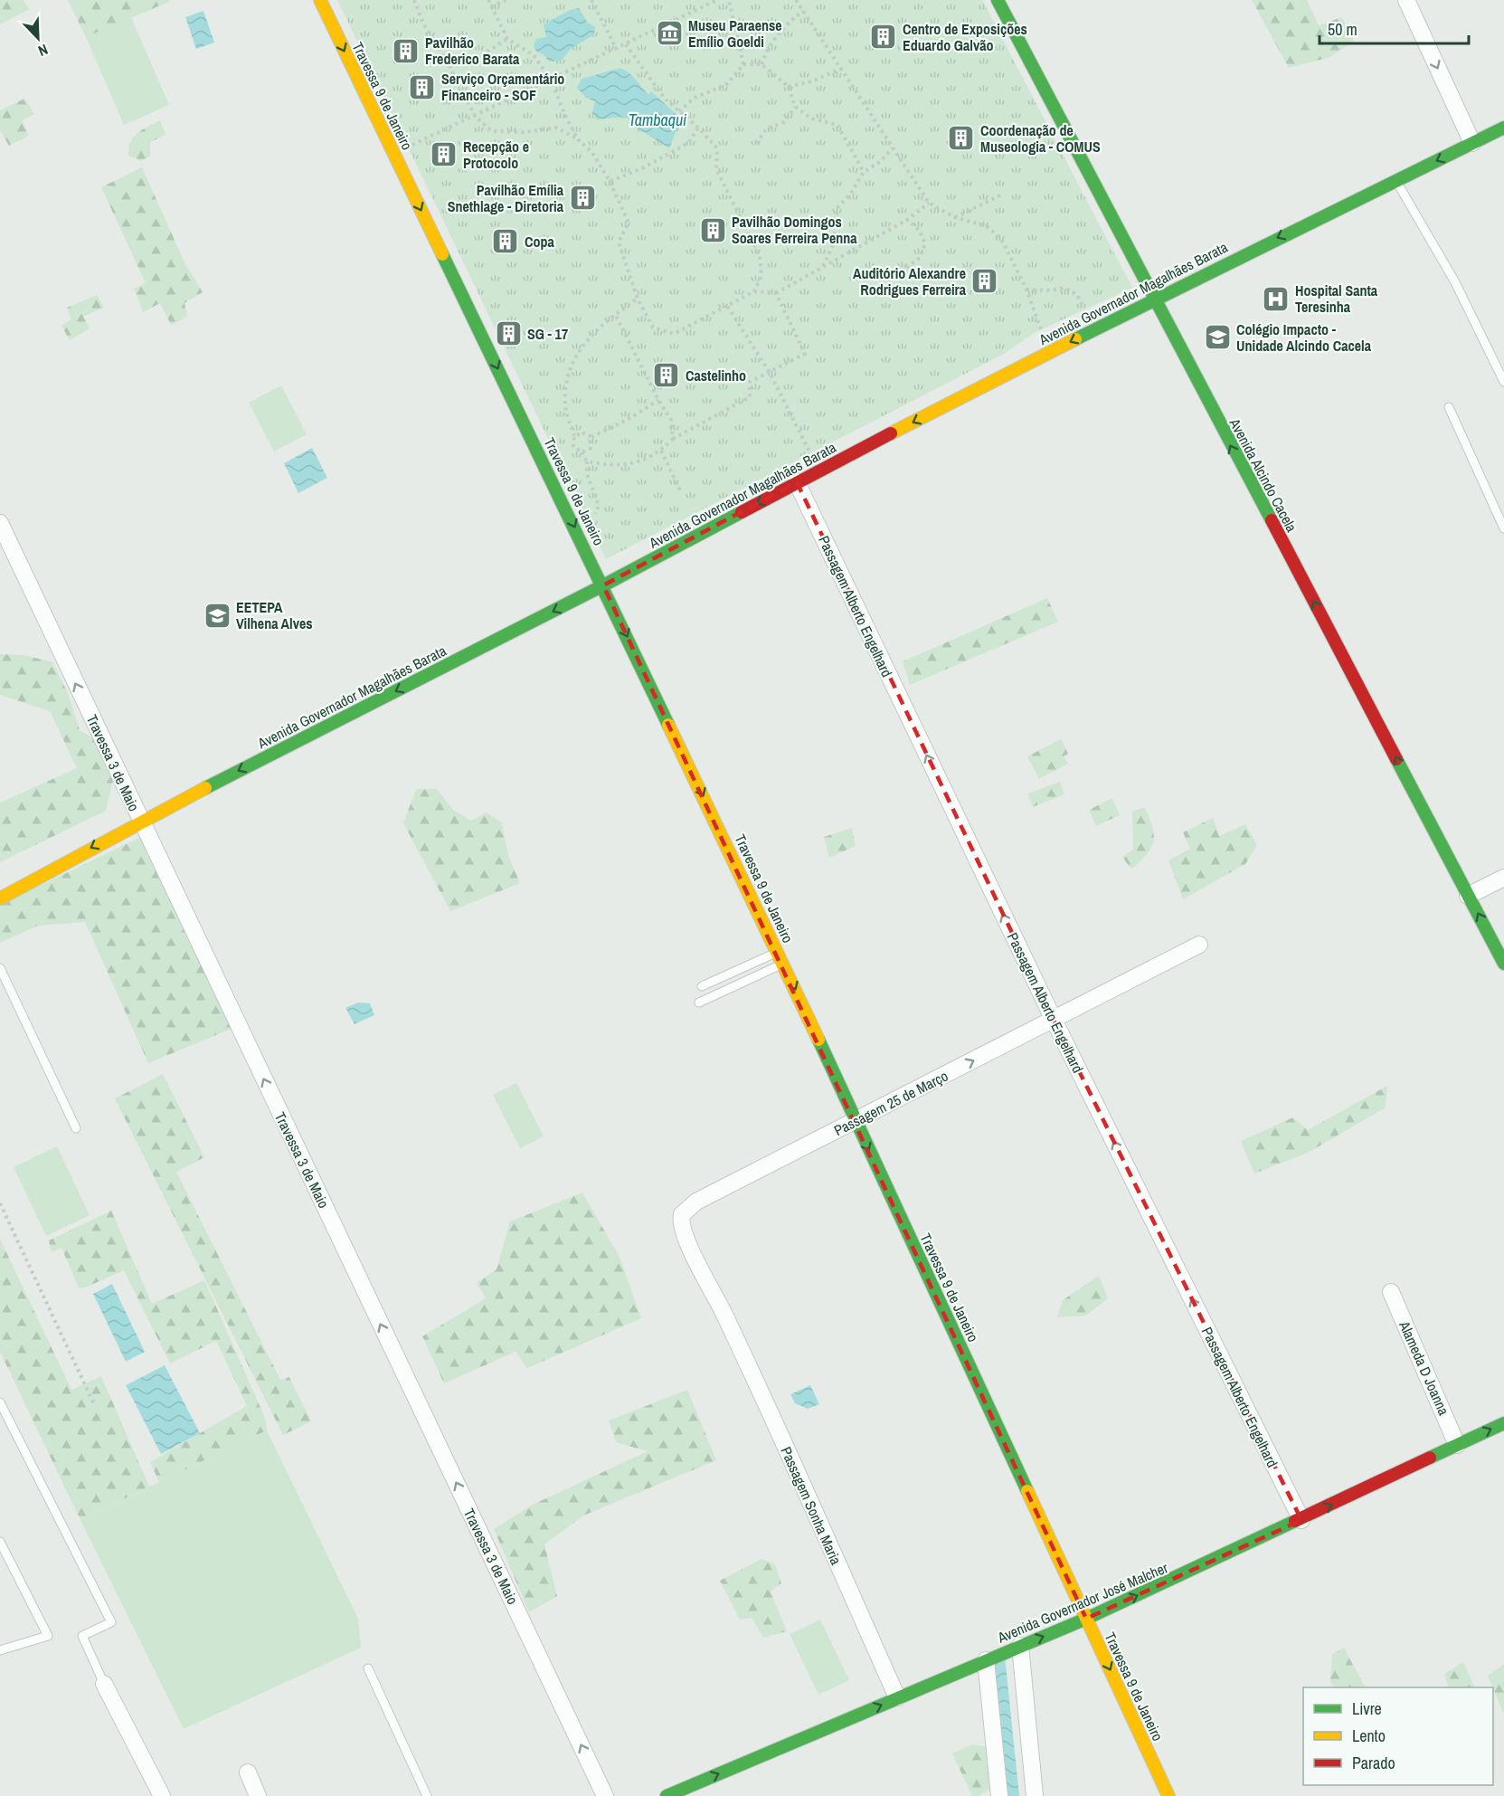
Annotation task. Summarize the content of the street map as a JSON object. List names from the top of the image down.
{
  "streets": {
    "main road": [
      "Travessa 9 de Janeiro",
      "Avenida Governador Magalhães Barata",
      "Avenida Alcindo Cacela",
      "Avenida Governador José Malcher"
    ],
    "street": [
      "Passagem Alberto Engelhard",
      "Travessa 3 de Maio",
      "Passagem 25 de Março",
      "Alameda D Joanna",
      "Passagem Sonha Maria"
    ]
  },
  "crossings": [
    ["Travessa 9 de Janeiro", "Avenida Governador Magalhães Barata"],
    ["Travessa 9 de Janeiro", "Passagem 25 de Março"],
    ["Travessa 9 de Janeiro", "Avenida Governador José Malcher"],
    ["Avenida Governador Magalhães Barata", "Avenida Alcindo Cacela"],
    ["Avenida Governador Magalhães Barata", "Passagem Alberto Engelhard"],
    ["Avenida Governador Magalhães Barata", "Travessa 3 de Maio"],
    ["Passagem Alberto Engelhard", "Passagem 25 de Março"],
    ["Passagem Alberto Engelhard", "Avenida Governador José Malcher"],
    ["Passagem 25 de Março", "Passagem Sonha Maria"],
    ["Alameda D Joanna", "Avenida Governador José Malcher"],
    ["Passagem Sonha Maria", "Avenida Governador José Malcher"]
  ],
  "one_way": [
    "Travessa 9 de Janeiro",
    "Avenida Governador Magalhães Barata",
    "Avenida Alcindo Cacela",
    "Passagem Alberto Engelhard",
    "Travessa 3 de Maio",
    "Avenida Governador José Malcher"
  ],
  "water": ["Tambaqui"],
  "places": {
    "museum": ["Museu Paraense Emílio Goeldi"],
    "building": [
      "Centro de Exposições Eduardo Galvão",
      "Pavilhão Frederico Barata",
      "Serviço Orçamentário Financeiro - SOF",
      "Coordenação de Museologia - COMUS",
      "Recepção e Protocolo",
      "Pavilhão Emília Snethlage - Diretoria",
      "Pavilhão Domingos Soares Ferreira Penna",
      "Copa",
      "Auditório Alexandre Rodrigues Ferreira",
      "SG - 17",
      "Castelinho"
    ],
    "hospital": ["Hospital Santa Teresinha"],
    "school or university": ["Colégio Impacto - Unidade Alcindo Cacela", "EETEPA Vilhena Alves"]
  },
  "legend": ["Livre", "Lento", "Parado"],
  "scale_bar": "50 m",
  "north": "bottom right"
}
